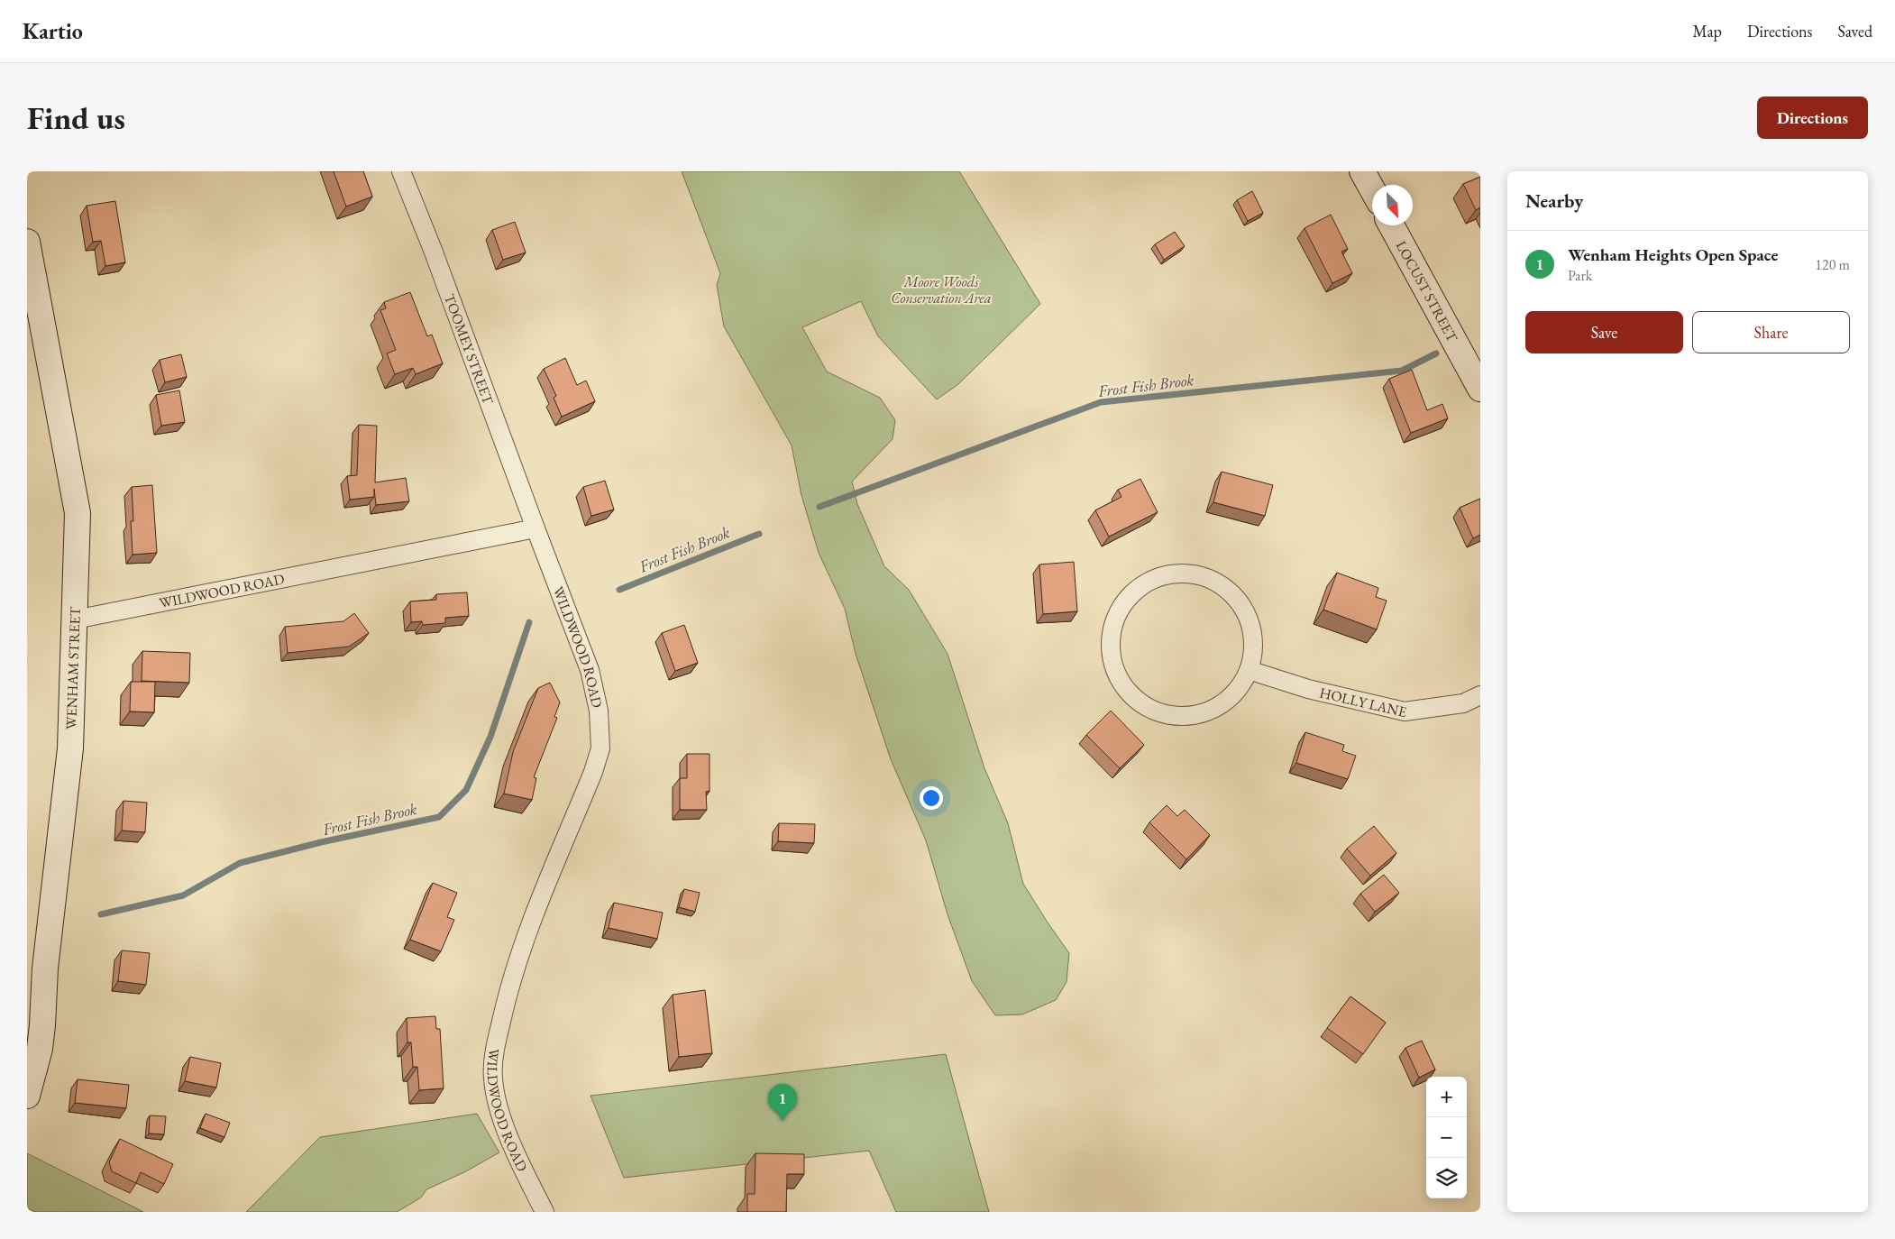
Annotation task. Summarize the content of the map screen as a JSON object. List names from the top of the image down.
{
  "streets": {
    "main road": ["LOCUST STREET", "WENHAM STREET"],
    "street": ["TOOMEY STREET", "WILDWOOD ROAD", "HOLLY LANE"]
  },
  "crossings": [
    ["TOOMEY STREET", "WILDWOOD ROAD"],
    ["WILDWOOD ROAD", "WENHAM STREET"]
  ],
  "water": ["Frost Fish Brook"],
  "parks": ["Moore Woods Conservation Area"],
  "north": "bottom right",
  "page": {
    "header": "Kartio",
    "nav": ["Map", "Directions", "Saved"],
    "buttons": [
      "Directions",
      ["Save", "Share"]
    ],
    "title": "Find us",
    "heading": "Nearby",
    "list": [
      {
        "mark": "1",
        "name": "Wenham Heights Open Space",
        "note": "Park",
        "value": "120 m"
      }
    ],
    "map_buttons": ["+", "−"],
    "pins": "1"
  }
}
